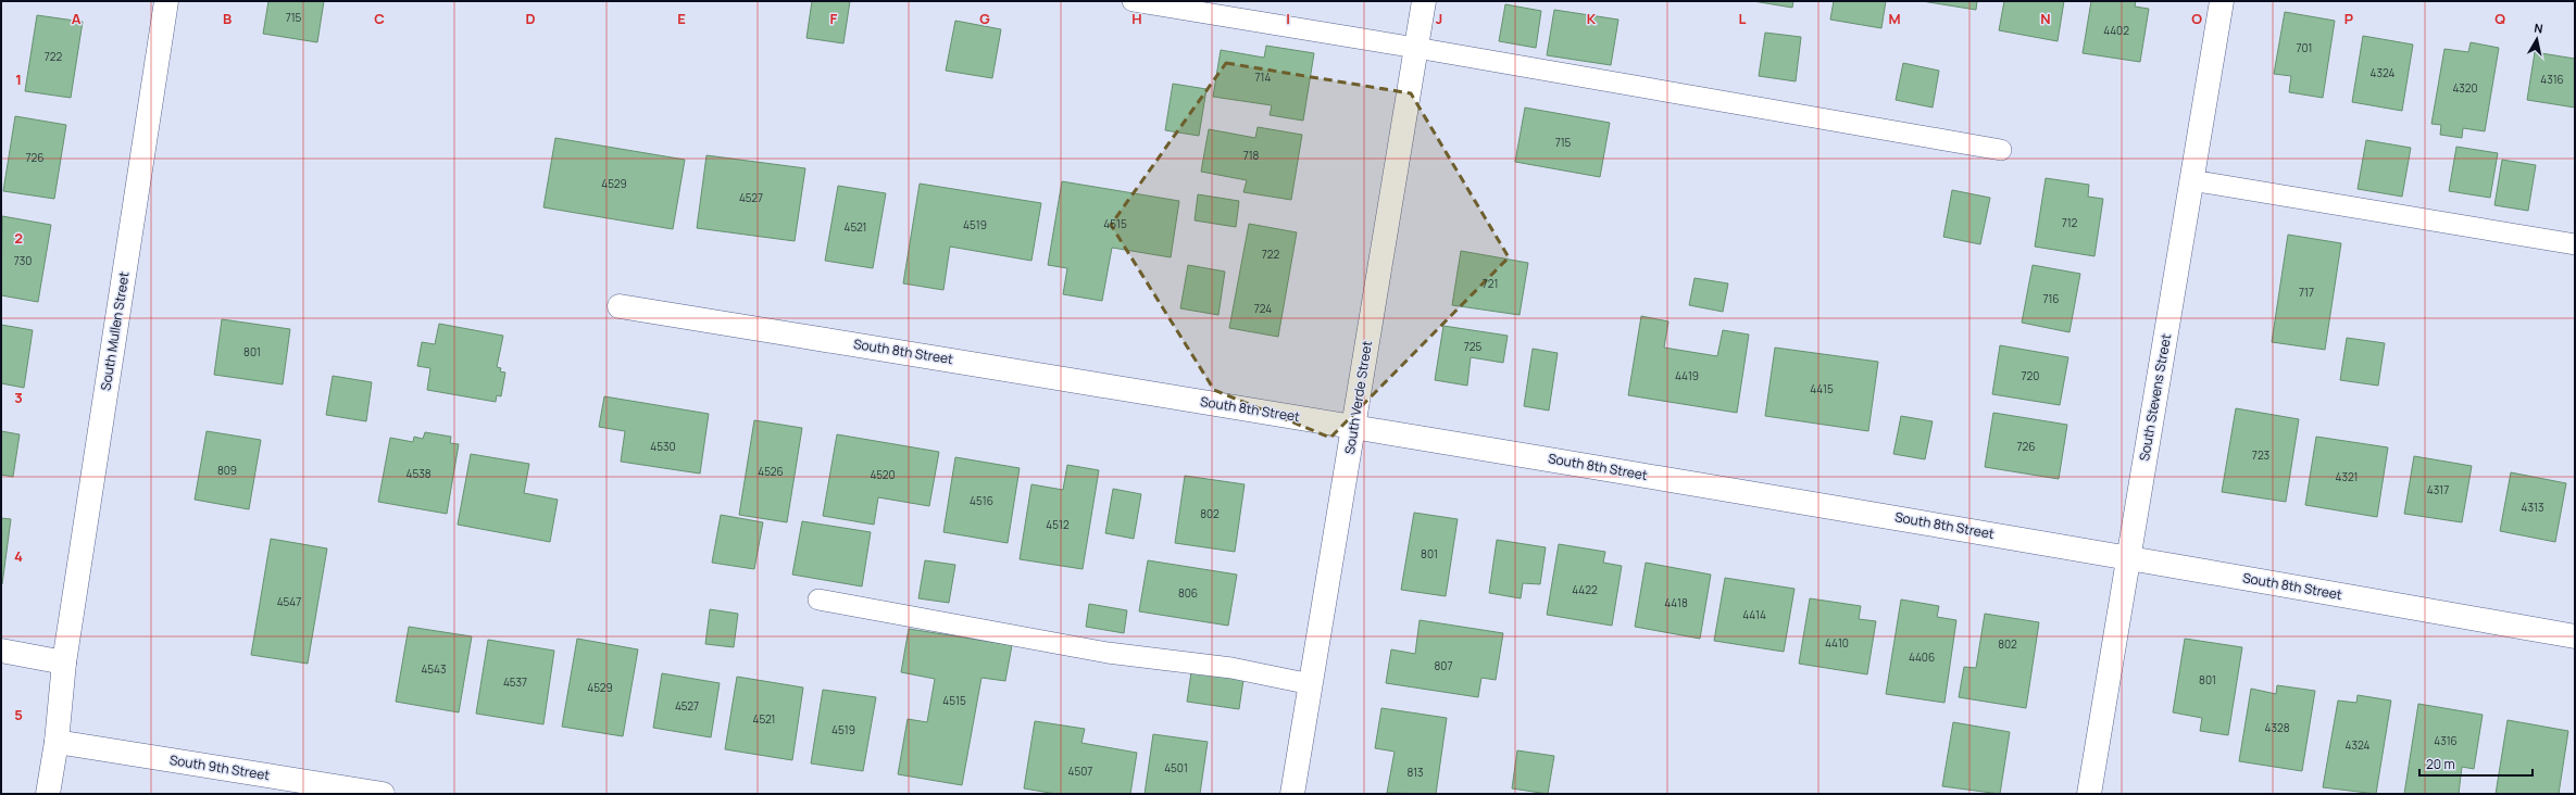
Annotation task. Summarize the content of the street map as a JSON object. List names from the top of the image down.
{
  "streets": {
    "street": [
      "South Mullen Street",
      "South 8th Street",
      "South Verde Street",
      "South Stevens Street",
      "South 9th Street"
    ]
  },
  "crossings": [
    ["South Mullen Street", "South 9th Street"],
    ["South 8th Street", "South Verde Street"],
    ["South 8th Street", "South Stevens Street"]
  ],
  "house_numbers": [
    "715",
    "4402",
    "701",
    "722",
    "4324",
    "714",
    "4316",
    "4320",
    "715",
    "718",
    "726",
    "4529",
    "4527",
    "712",
    "4515",
    "4519",
    "4521",
    "722",
    "730",
    "721",
    "717",
    "716",
    "724",
    "725",
    "801",
    "4419",
    "720",
    "4415",
    "4530",
    "726",
    "723",
    "809",
    "4526",
    "4538",
    "4520",
    "4321",
    "4317",
    "4516",
    "4313",
    "802",
    "4512",
    "801",
    "4422",
    "806",
    "4547",
    "4418",
    "4414",
    "4410",
    "802",
    "4406",
    "807",
    "4543",
    "801",
    "4537",
    "4529",
    "4515",
    "4527",
    "4521",
    "4328",
    "4519",
    "4316",
    "4324",
    "4501",
    "4507",
    "813"
  ],
  "scale_bar": "20 m",
  "north": "top",
  "grid": {
    "columns": [
      "A",
      "B",
      "C",
      "D",
      "E",
      "F",
      "G",
      "H",
      "I",
      "J",
      "K",
      "L",
      "M",
      "N",
      "O",
      "P",
      "Q"
    ],
    "rows": [
      "1",
      "2",
      "3",
      "4",
      "5"
    ]
  }
}
